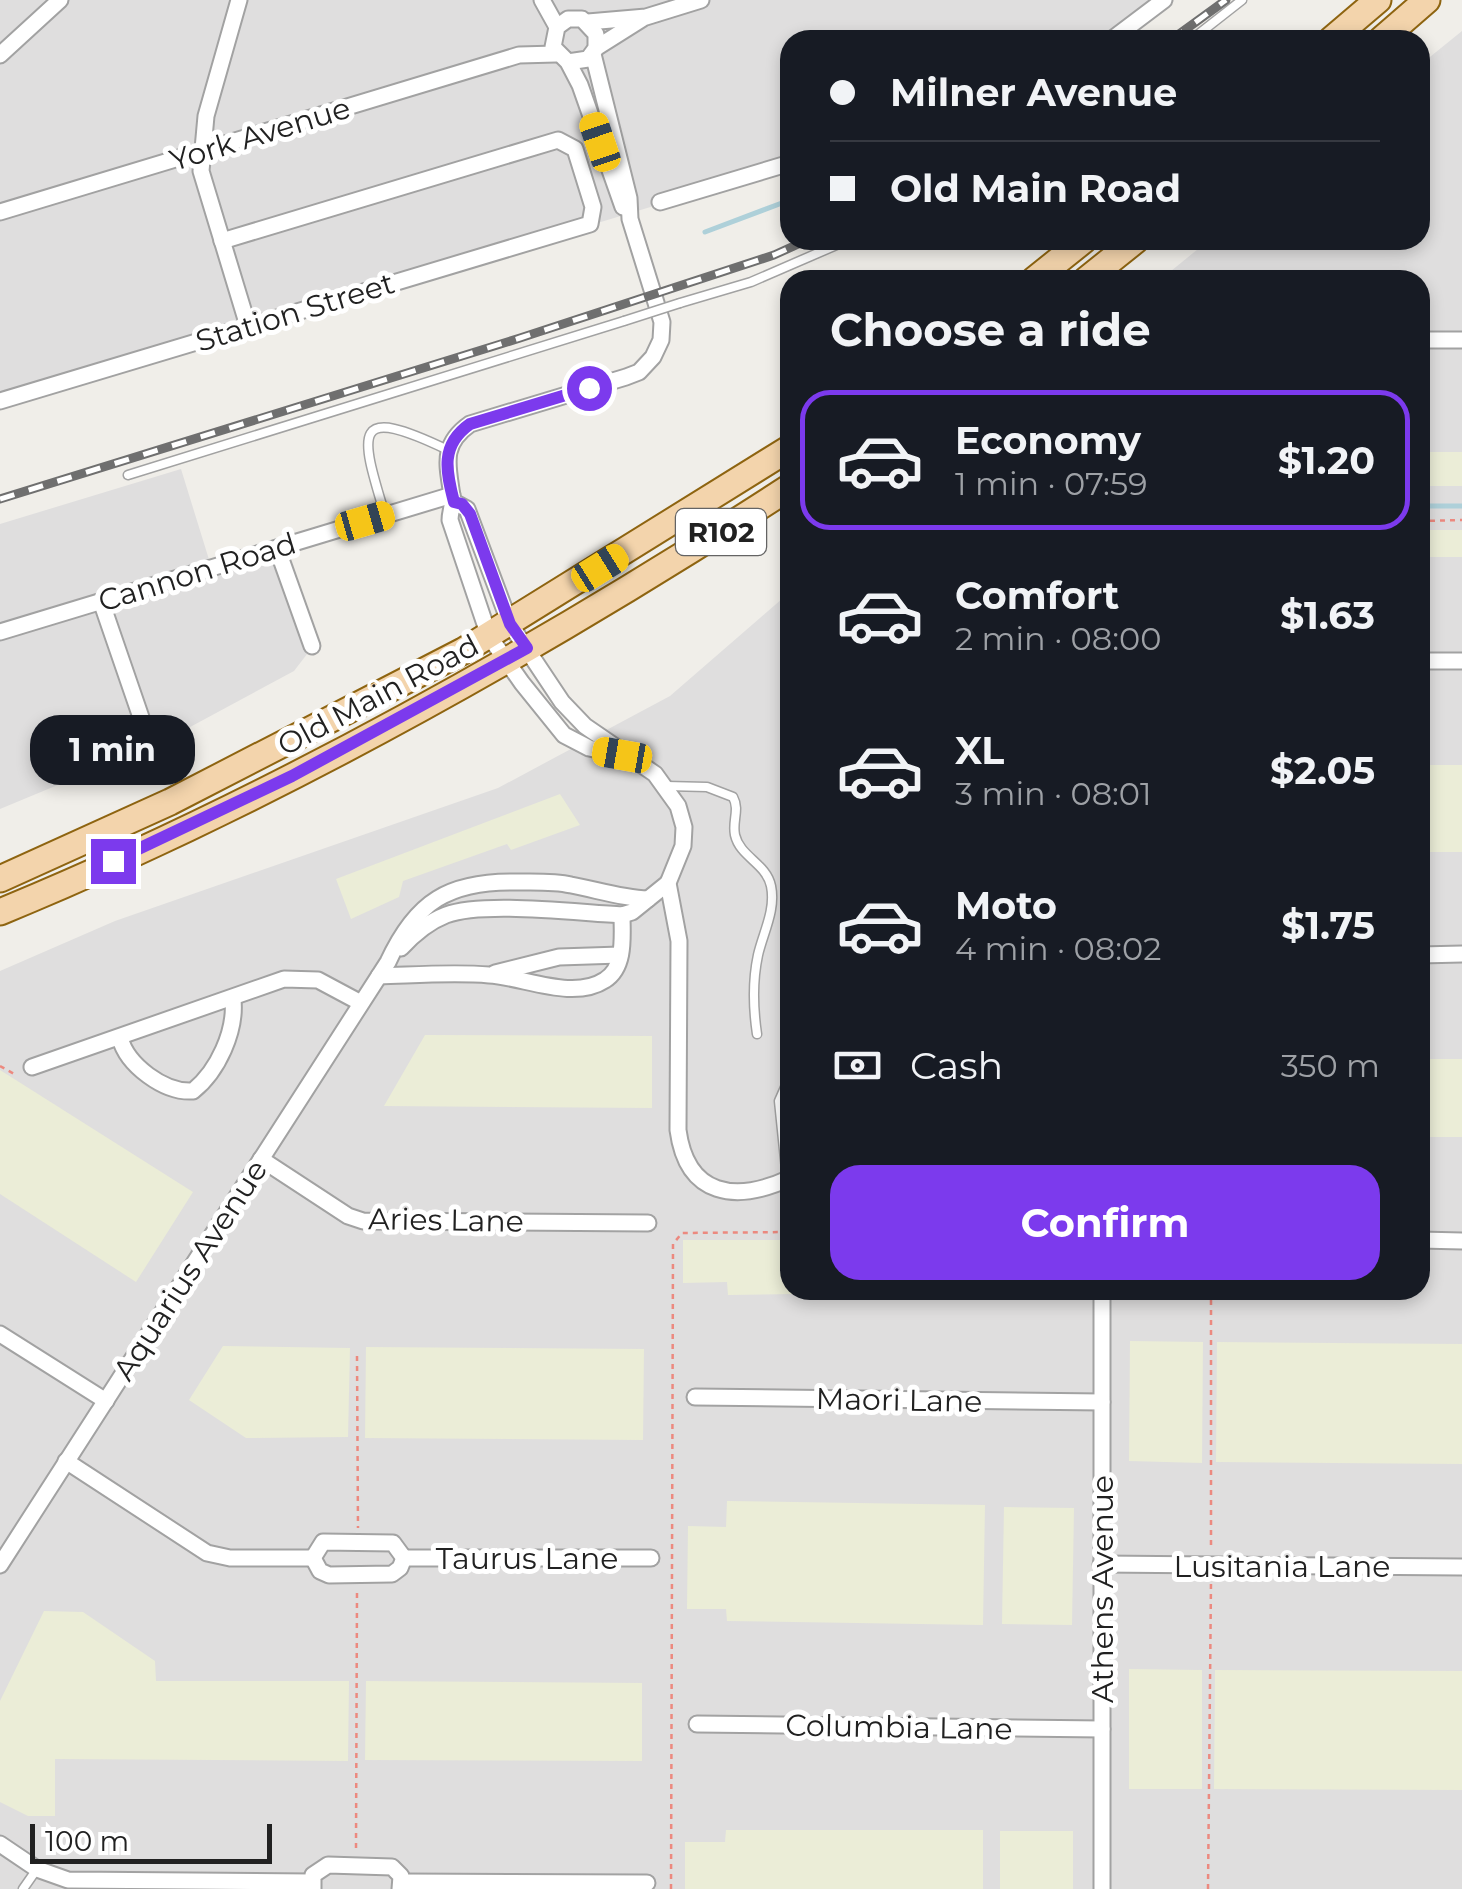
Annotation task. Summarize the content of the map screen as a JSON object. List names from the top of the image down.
{
  "streets": {
    "main road": ["R102", "Old Main Road"],
    "street": [
      "York Avenue",
      "Station Street",
      "Cannon Road",
      "Aries Lane",
      "Aquarius Avenue",
      "Maori Lane",
      "Taurus Lane",
      "Lusitania Lane",
      "Athens Avenue",
      "Columbia Lane"
    ]
  },
  "crossings": [
    ["Aries Lane", "Aquarius Avenue"],
    ["Aquarius Avenue", "Taurus Lane"],
    ["Maori Lane", "Athens Avenue"],
    ["Lusitania Lane", "Athens Avenue"],
    ["Athens Avenue", "Columbia Lane"]
  ],
  "scale_bar": "100 m",
  "page": {
    "banner": ["Milner Avenue", "Old Main Road"],
    "heading": "Choose a ride",
    "list": [
      {
        "name": "Economy",
        "note": "1 min · 07:59",
        "value": "$1.20"
      },
      {
        "name": "Comfort",
        "note": "2 min · 08:00",
        "value": "$1.63"
      },
      {
        "name": "XL",
        "note": "3 min · 08:01",
        "value": "$2.05"
      },
      {
        "name": "Moto",
        "note": "4 min · 08:02",
        "value": "$1.75"
      }
    ],
    "bubble": "1 min",
    "pay": ["Cash", "350 m"],
    "buttons": "Confirm",
    "scale": "100 m"
  }
}
